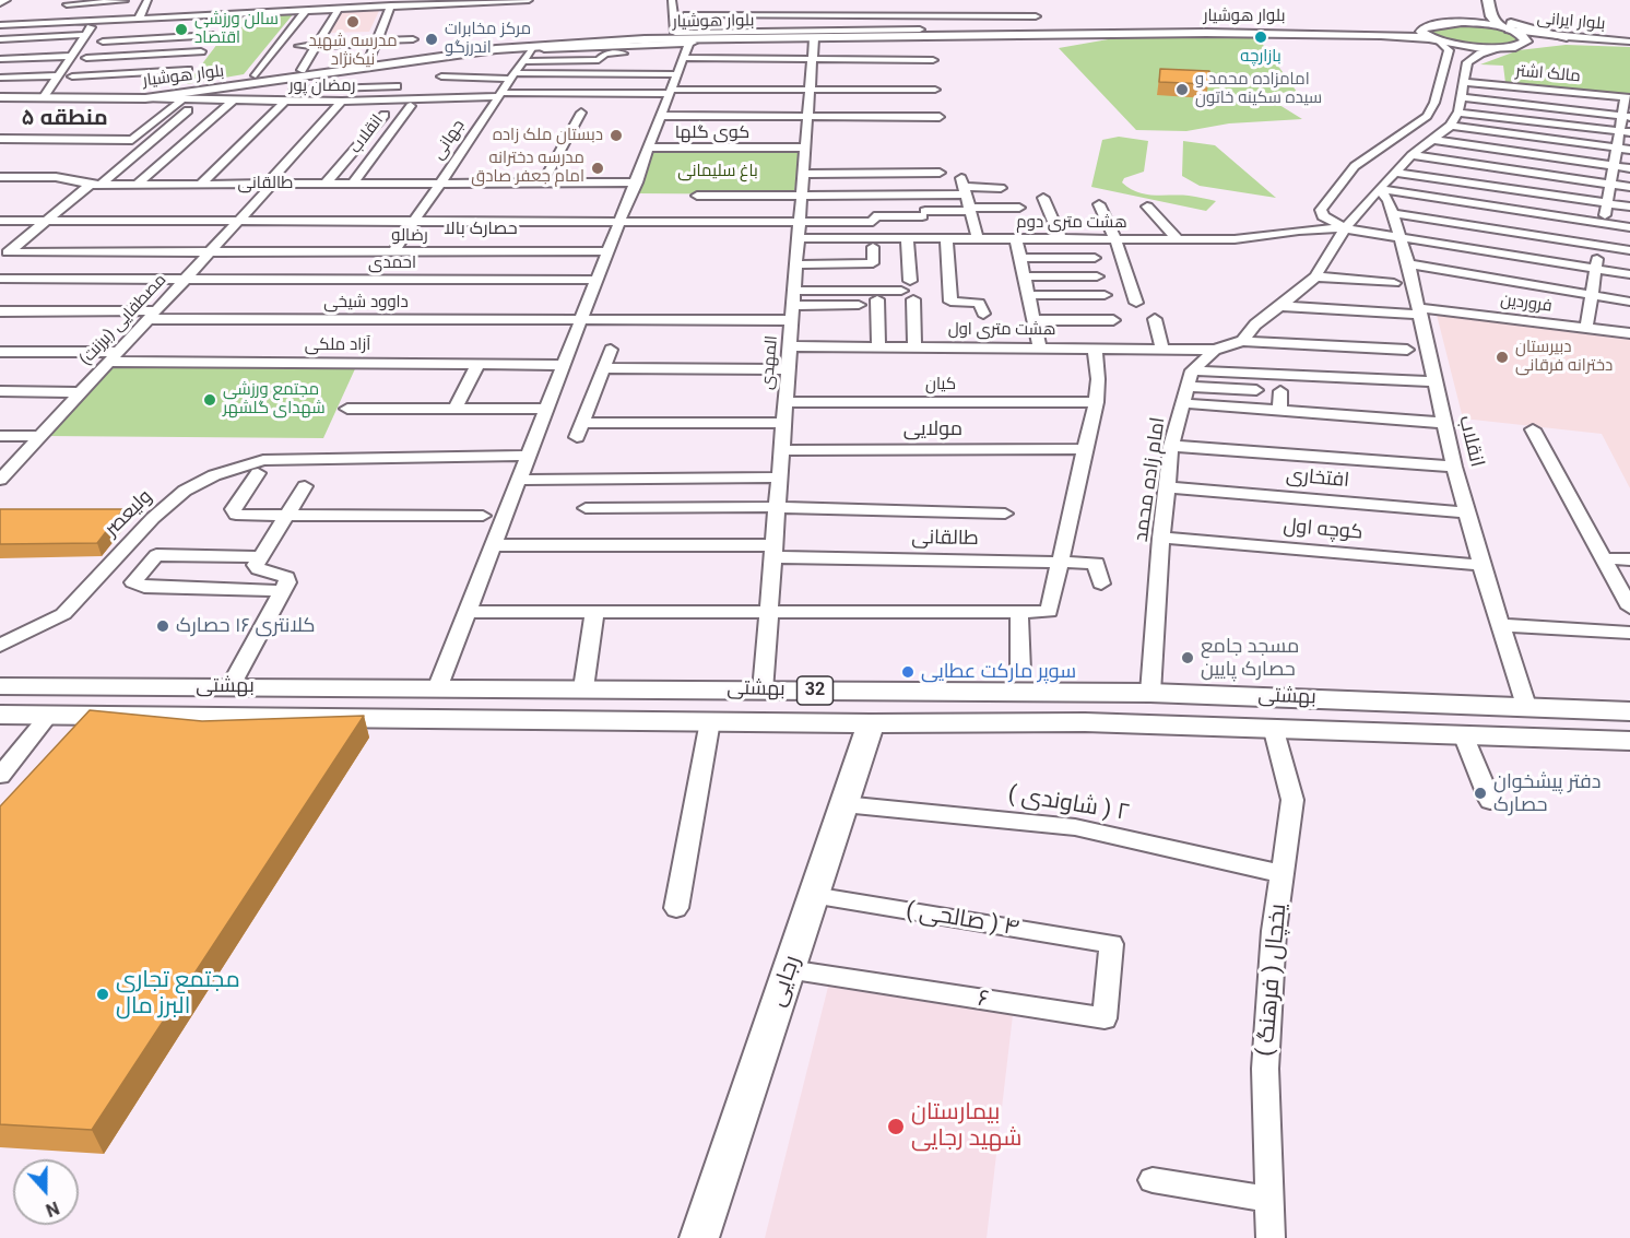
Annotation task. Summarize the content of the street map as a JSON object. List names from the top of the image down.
{
  "streets": {
    "main road": [
      "بلوار هوشیار",
      "بهشتی",
      "32",
      "رجایی"
    ],
    "street": [
      "بلوار ایرانی",
      "مالک اشتر",
      "رمضان پور",
      "انقلاب",
      "جهانی",
      "طالقانی",
      "هشت متری دوم",
      "رضالو",
      "احمدی",
      "داوود شیخی",
      "فروردین",
      "مصطفایی (برزنت)",
      "هشت متری اول",
      "آزاد ملکی",
      "المهدی",
      "کیان",
      "مولایی",
      "افتخاری",
      "امام زاده محمد",
      "ولیعصر",
      "کوچه اول",
      "( شاوندی ) ۲",
      "( صالحی ) ۴",
      "یخچال ( فرهنگ )",
      "۶"
    ]
  },
  "crossings": [
    ["بلوار هوشیار", "رمضان پور"],
    ["بلوار هوشیار", "جهانی"],
    ["بلوار هوشیار", "المهدی"],
    ["رمضان پور", "جهانی"],
    ["رمضان پور", "مصطفایی (برزنت)"],
    ["رمضان پور", "المهدی"],
    ["انقلاب", "طالقانی"],
    ["انقلاب", "هشت متری دوم"],
    ["انقلاب", "فروردین"],
    ["انقلاب", "افتخاری"],
    ["انقلاب", "کوچه اول"],
    ["انقلاب", "بهشتی"],
    ["جهانی", "طالقانی"],
    ["جهانی", "رضالو"],
    ["طالقانی", "مصطفایی (برزنت)"],
    ["طالقانی", "المهدی"],
    ["هشت متری دوم", "المهدی"],
    ["رضالو", "مصطفایی (برزنت)"],
    ["احمدی", "مصطفایی (برزنت)"],
    ["داوود شیخی", "مصطفایی (برزنت)"],
    ["داوود شیخی", "المهدی"],
    ["مصطفایی (برزنت)", "آزاد ملکی"],
    ["هشت متری اول", "المهدی"],
    ["المهدی", "کیان"],
    ["المهدی", "مولایی"],
    ["المهدی", "بهشتی"],
    ["افتخاری", "امام زاده محمد"],
    ["امام زاده محمد", "کوچه اول"],
    ["امام زاده محمد", "بهشتی"],
    ["بهشتی", "یخچال ( فرهنگ )"],
    ["بهشتی", "رجایی"],
    ["( شاوندی ) ۲", "یخچال ( فرهنگ )"],
    ["( شاوندی ) ۲", "رجایی"],
    ["( صالحی ) ۴", "رجایی"],
    ["( صالحی ) ۴", "۶"],
    ["رجایی", "۶"]
  ],
  "districts": ["منطقه ۵", "کوی گلها", "حصارک بالا"],
  "parks": ["باغ سلیمانی"],
  "places": [
    "مدرسه شهید نیک‌نژاد",
    "سالن ورزشی اقتصاد",
    "بازارچه",
    "مرکز مخابرات اندرزگو",
    "امامزاده محمد و سیده سکینه خاتون",
    "دبستان ملک زاده",
    "مدرسه دخترانه امام جعفر صادق",
    "دبیرستان دخترانه فرقانی",
    "مجتمع ورزشی شهدای گلشهر",
    "کلانتری ۱۶ حصارک",
    "مسجد جامع حصارک پایین",
    "سوپر مارکت عطایی",
    "دفتر پیشخوان حصارک",
    "مجتمع تجاری البرز مال",
    "بیمارستان شهید رجایی"
  ],
  "north": "bottom"
}
